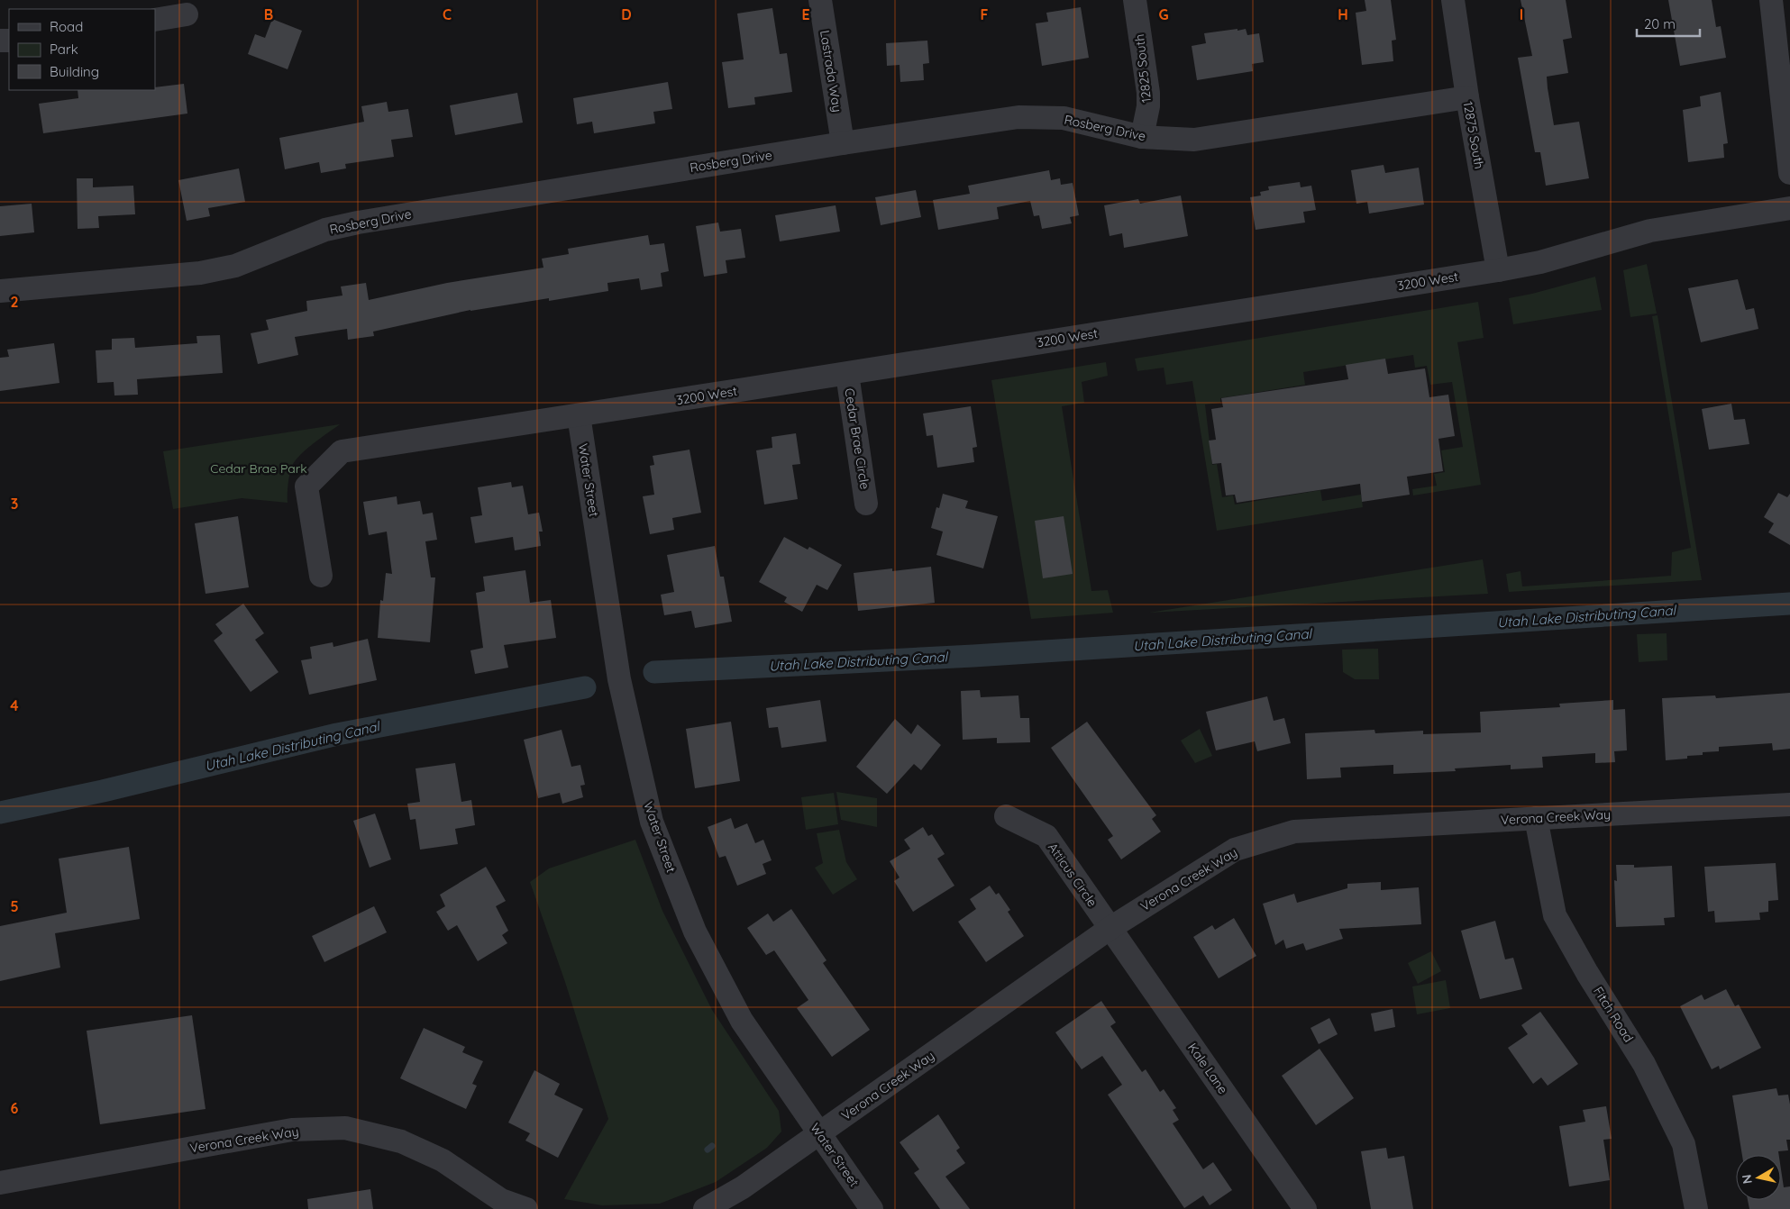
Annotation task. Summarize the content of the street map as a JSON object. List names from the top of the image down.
{
  "streets": {
    "street": [
      "12825 South",
      "Lastrada Way",
      "Rosberg Drive",
      "12875 South",
      "3200 West",
      "Cedar Brae Circle",
      "Water Street",
      "Verona Creek Way",
      "Atticus Circle",
      "Fitch Road",
      "Kale Lane"
    ]
  },
  "crossings": [
    ["12825 South", "Rosberg Drive"],
    ["Lastrada Way", "Rosberg Drive"],
    ["Rosberg Drive", "12875 South"],
    ["12875 South", "3200 West"],
    ["3200 West", "Cedar Brae Circle"],
    ["3200 West", "Water Street"],
    ["Water Street", "Verona Creek Way"],
    ["Verona Creek Way", "Atticus Circle"],
    ["Verona Creek Way", "Fitch Road"],
    ["Verona Creek Way", "Kale Lane"],
    ["Atticus Circle", "Kale Lane"]
  ],
  "water": ["Utah Lake Distributing Canal"],
  "parks": ["Cedar Brae Park"],
  "legend": ["Road", "Park", "Building"],
  "scale_bar": "20 m",
  "north": "left",
  "grid": {
    "columns": [
      "B",
      "C",
      "D",
      "E",
      "F",
      "G",
      "H",
      "I"
    ],
    "rows": [
      "2",
      "3",
      "4",
      "5",
      "6"
    ]
  }
}
